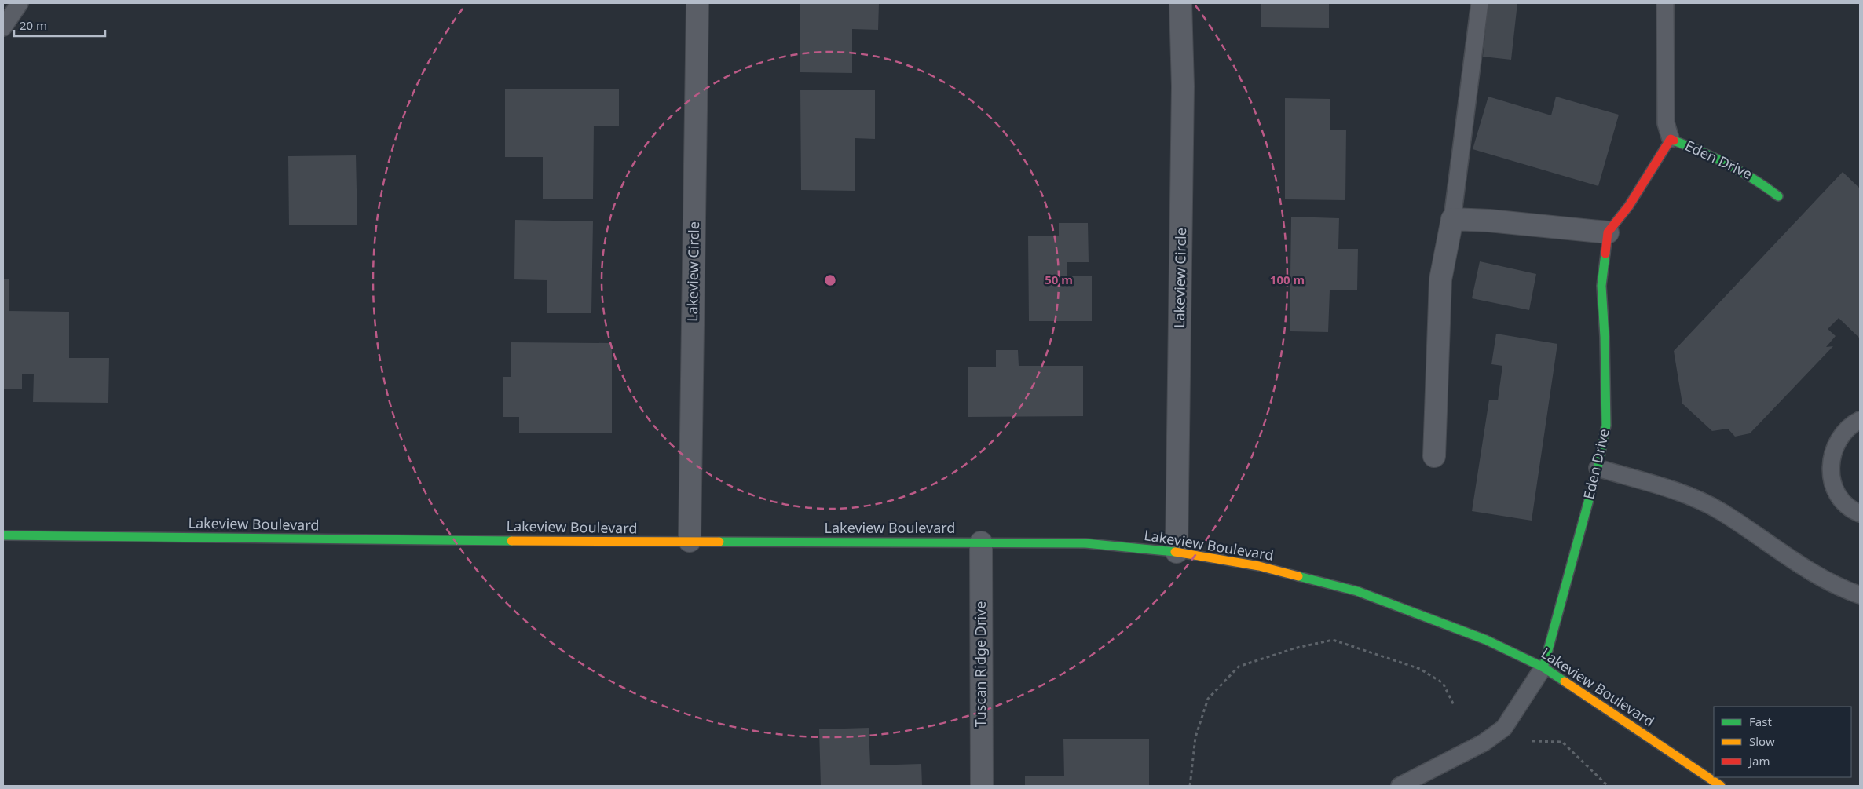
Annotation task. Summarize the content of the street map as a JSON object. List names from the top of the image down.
{
  "streets": {
    "street": [
      "Eden Drive",
      "Lakeview Circle",
      "Lakeview Boulevard",
      "Tuscan Ridge Drive"
    ]
  },
  "crossings": [
    ["Eden Drive", "Lakeview Boulevard"],
    ["Lakeview Circle", "Lakeview Boulevard"],
    ["Lakeview Boulevard", "Tuscan Ridge Drive"]
  ],
  "legend": ["Fast", "Slow", "Jam"],
  "scale_bar": "20 m",
  "rings": ["50 m", "100 m"]
}
